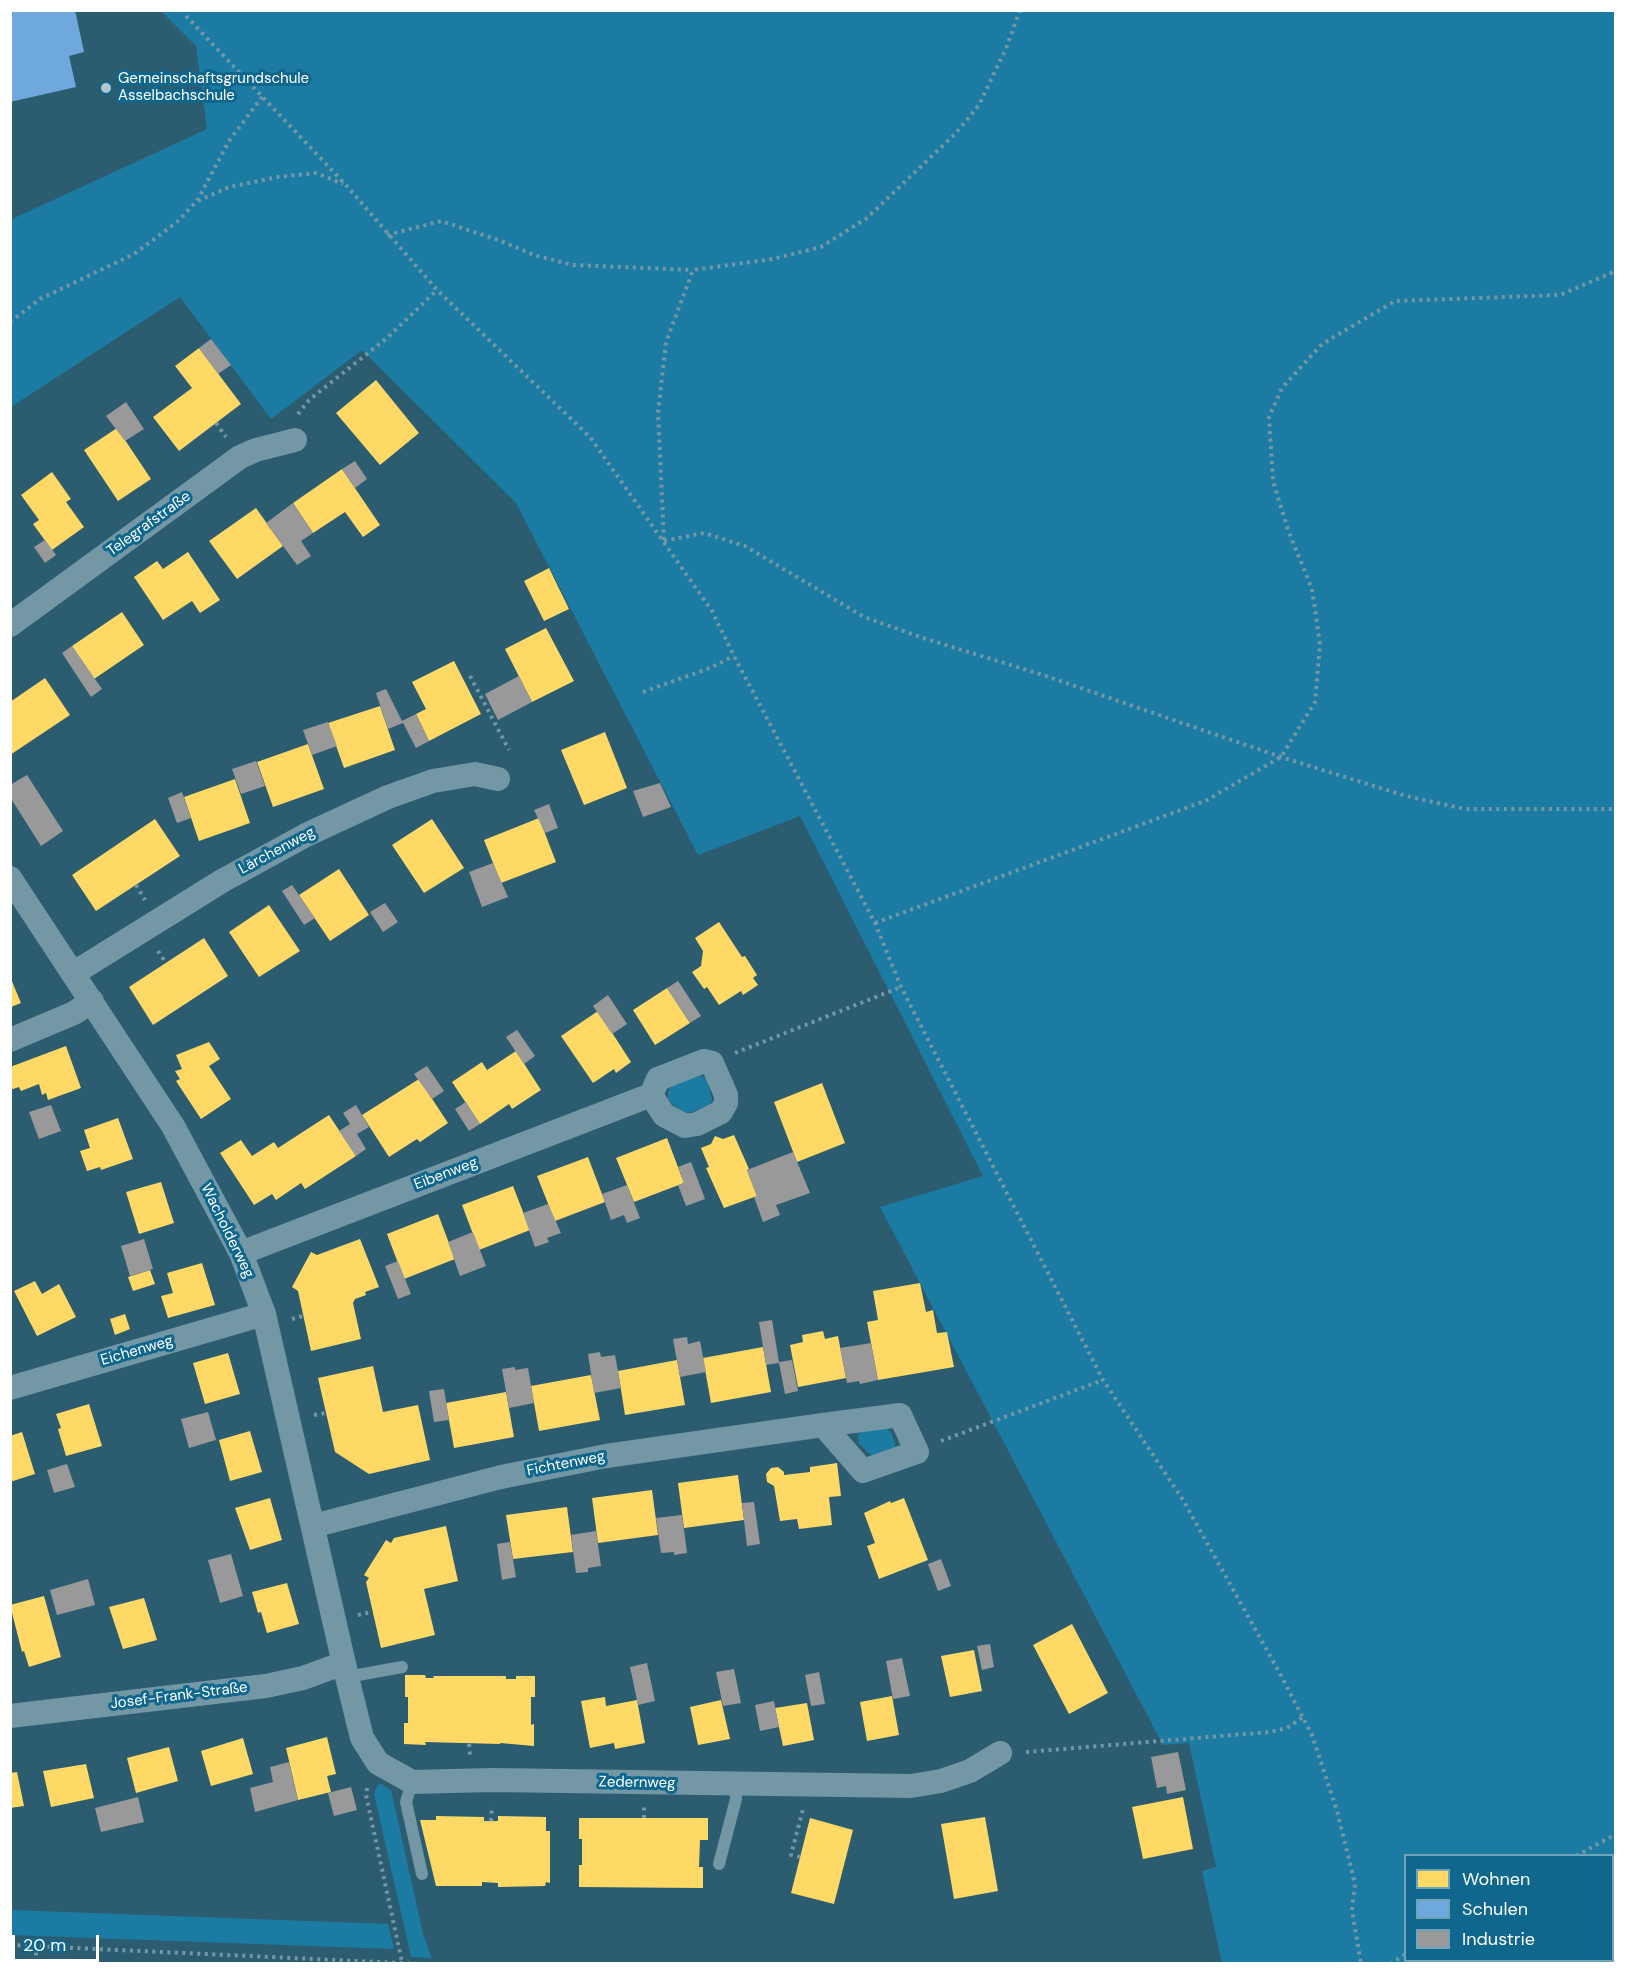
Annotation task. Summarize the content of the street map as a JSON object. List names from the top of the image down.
{
  "streets": {
    "street": [
      "Telegrafstraße",
      "Lärchenweg",
      "Eibenweg",
      "Wacholderweg",
      "Eichenweg",
      "Fichtenweg",
      "Josef-Frank-Straße",
      "Zedernweg"
    ]
  },
  "crossings": [
    ["Lärchenweg", "Wacholderweg"],
    ["Eibenweg", "Wacholderweg"],
    ["Wacholderweg", "Eichenweg"],
    ["Wacholderweg", "Fichtenweg"],
    ["Wacholderweg", "Josef-Frank-Straße"]
  ],
  "places": ["Gemeinschaftsgrundschule Asselbachschule"],
  "legend": ["Wohnen", "Schulen", "Industrie"],
  "scale_bar": "20 m"
}
